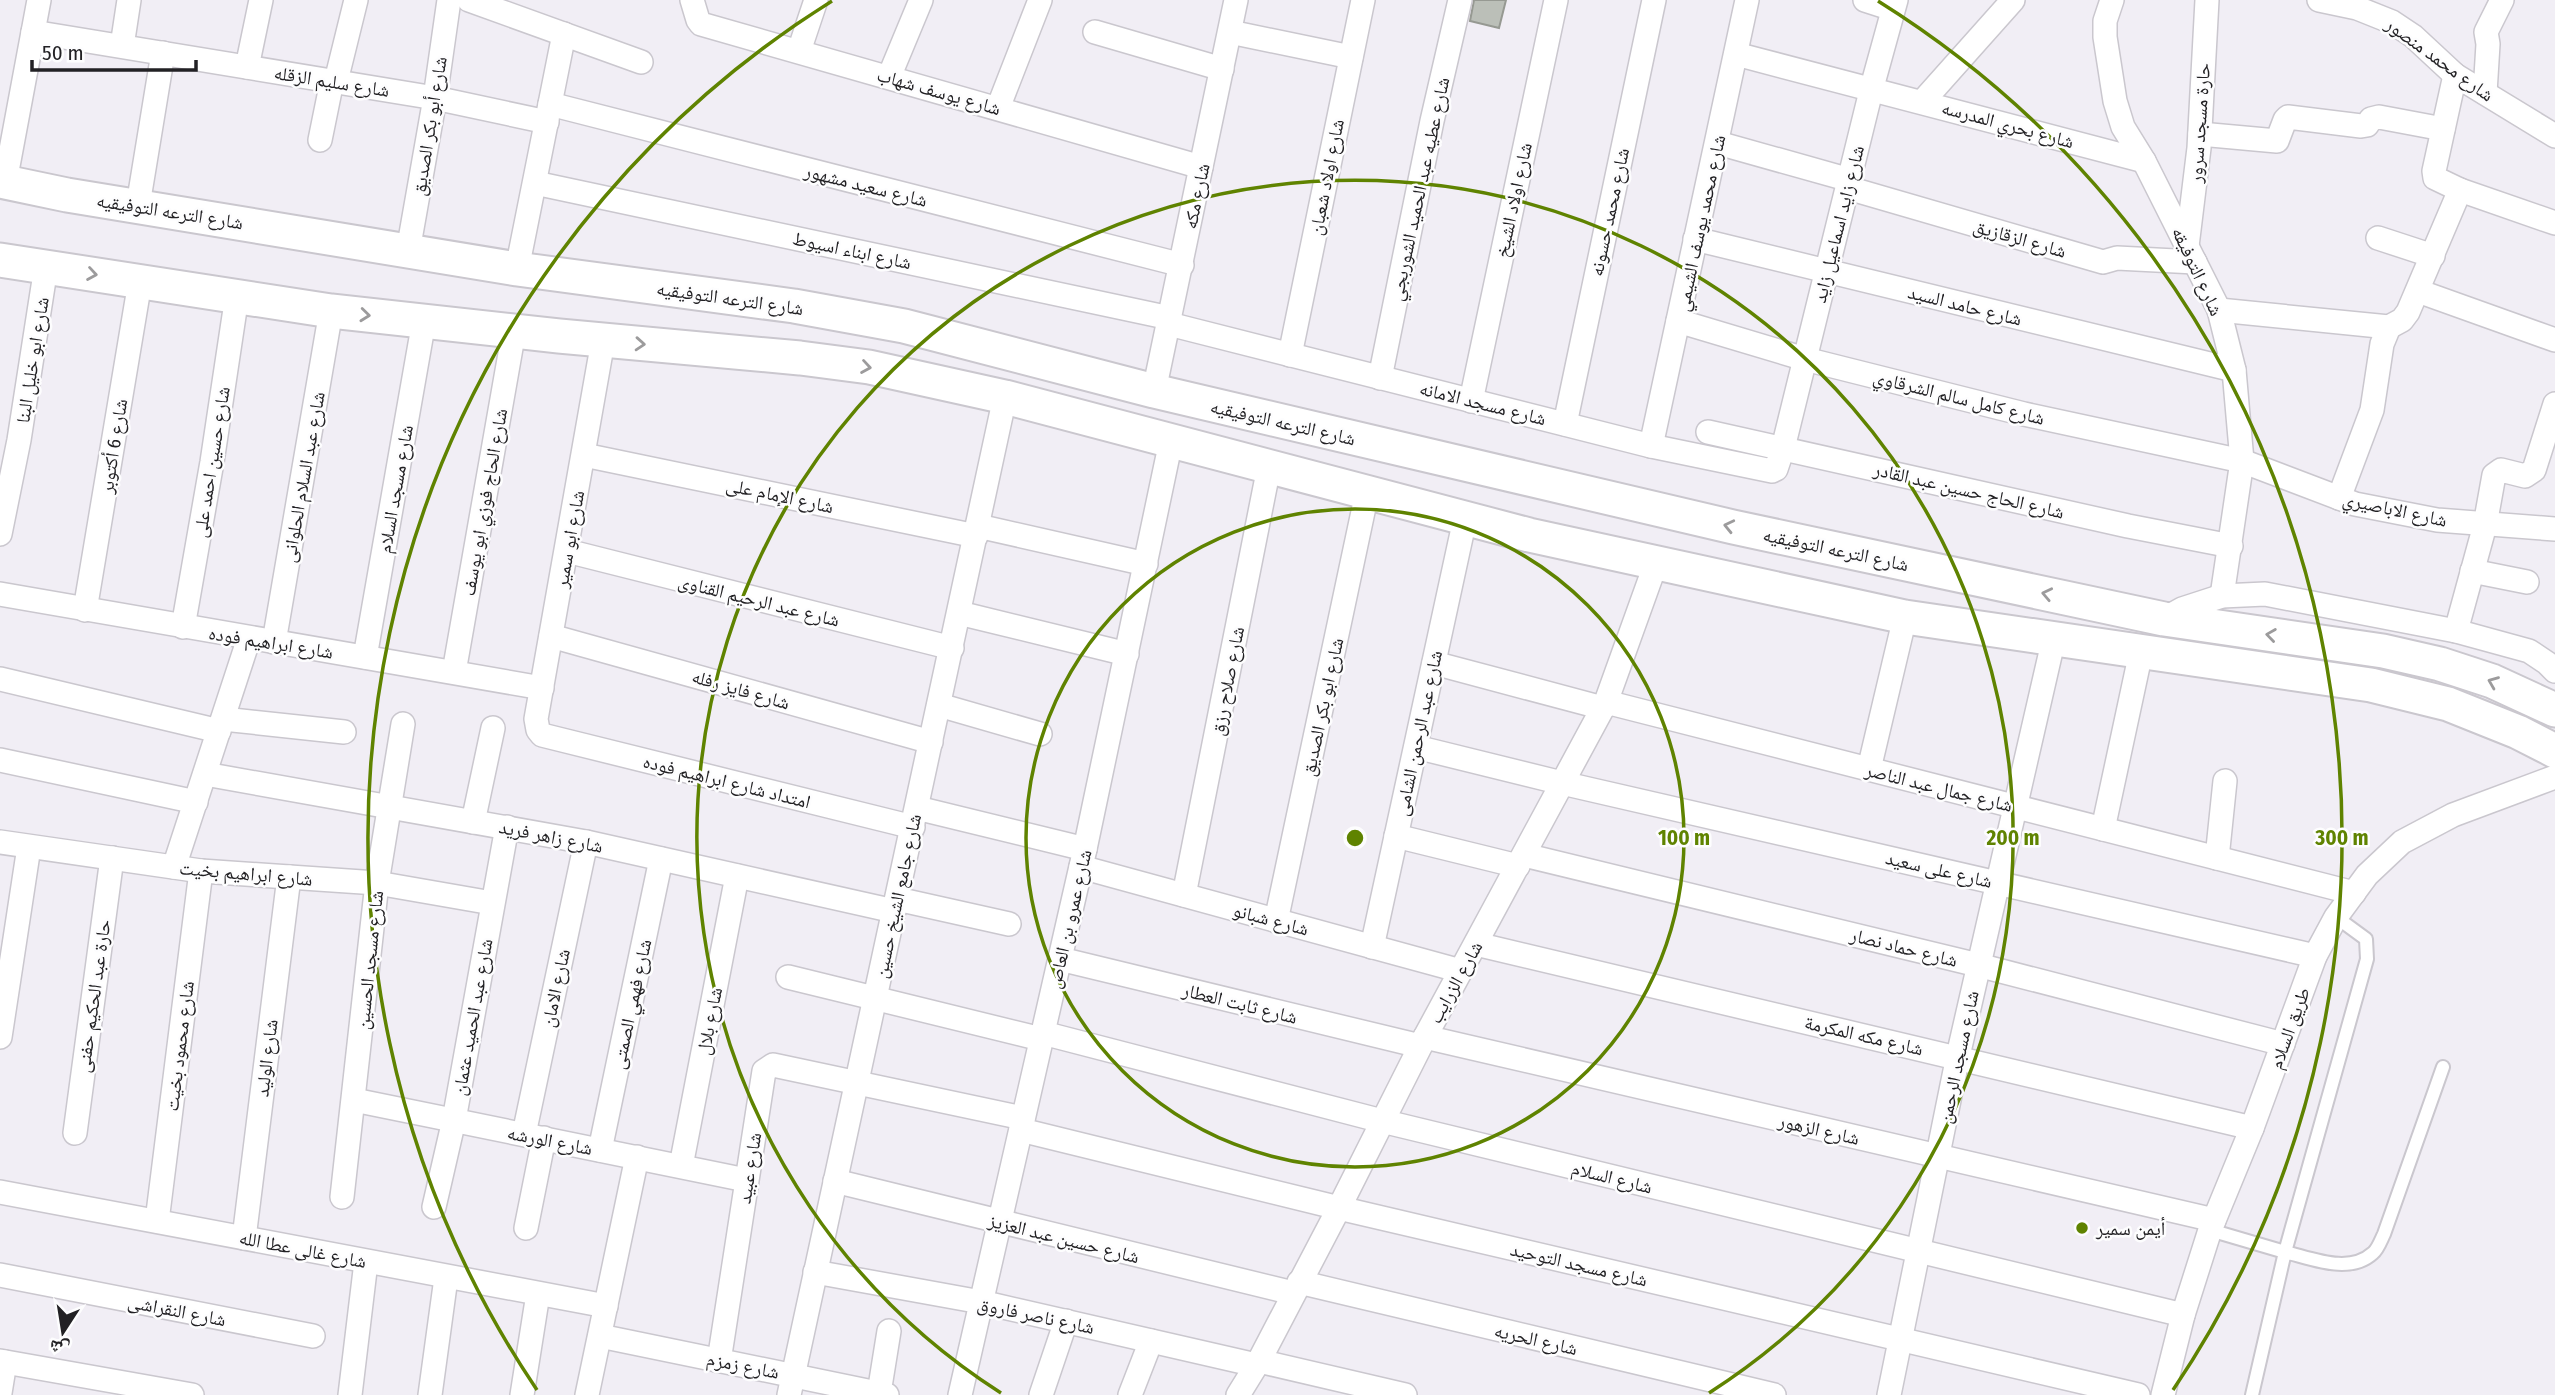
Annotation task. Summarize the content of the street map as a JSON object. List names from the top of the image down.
{
  "streets": {
    "main road": ["شارع الترعه التوفيقيه"],
    "street": [
      "شارع محمد منصور",
      "شارع سليم الزقله",
      "شارع يوسف شهاب",
      "حارة مسجد سرور",
      "شارع بحري المدرسه",
      "شارع أبو بكر الصديق",
      "شارع اولاد شعبان",
      "شارع سعيد مشهور",
      "شارع عطيه عبد الحميد الشوربجي",
      "شارع مكه",
      "شارع اولاد الشيخ",
      "شارع محمد حسونه",
      "شارع محمد يوسف الشيمي",
      "شارع زايد اسماعيل زايد",
      "شارع الزقازيق",
      "شارع ابناء اسيوط",
      "شارع التوفيقه",
      "شارع حامد السيد",
      "شارع ابو خليل البنا",
      "شارع كامل سالم الشرقاوي",
      "شارع مسجد الامانه",
      "شارع 6 أكتوبر",
      "شارع حسين احمد على",
      "شارع عبد السلام الحلوانى",
      "شارع مسجد السلام",
      "شارع الحاج حسين عبد القادر",
      "شارع الإمام على",
      "شارع الحاج فوزي ابو يوسف",
      "شارع الاباصيري",
      "شارع ابو سمير",
      "شارع عبد الرحيم القناوى",
      "شارع ابراهيم فوده",
      "شارع صلاح رزق",
      "شارع فايز رفله",
      "شارع ابو بكر الصديق",
      "شارع عبد الرحمن الشامى",
      "امتداد شارع ابراهيم فوده",
      "شارع جمال عبد الناصر",
      "شارع زاهر فريد",
      "شارع على سعيد",
      "شارع ابراهيم بخيت",
      "شارع جامع الشيخ حسين",
      "شارع عمرو بن العاص",
      "شارع شبانو",
      "شارع حماد نصار",
      "شارع مسجد الحسين",
      "شارع الزرايب",
      "شارع الامان",
      "حارة عبد الحكيم حفنى",
      "شارع ثابت العطار",
      "شارع فهمي الصمتى",
      "شارع عبد الحميد عثمان",
      "شارع بلال",
      "طريق السلام",
      "شارع مكه المكرمة",
      "شارع محمود بخيت",
      "شارع مسجد الرحمن",
      "شارع الوليد",
      "شارع الزهور",
      "شارع الورشه",
      "شارع عبيد",
      "شارع السلام",
      "شارع حسين عبد العزيز",
      "شارع غالى عطا الله",
      "شارع مسجد التوحيد",
      "شارع النقراشى",
      "شارع ناصر فاروق",
      "شارع الحريه",
      "شارع زمزم"
    ]
  },
  "crossings": [
    ["شارع سليم الزقله", "شارع أبو بكر الصديق"],
    ["شارع سليم الزقله", "شارع سعيد مشهور"],
    ["شارع يوسف شهاب", "شارع مكه"],
    ["حارة مسجد سرور", "شارع الزقازيق"],
    ["حارة مسجد سرور", "شارع التوفيقه"],
    ["شارع بحري المدرسه", "شارع محمد يوسف الشيمي"],
    ["شارع بحري المدرسه", "شارع زايد اسماعيل زايد"],
    ["شارع بحري المدرسه", "شارع التوفيقه"],
    ["شارع أبو بكر الصديق", "شارع الترعه التوفيقيه"],
    ["شارع اولاد شعبان", "شارع مسجد الامانه"],
    ["شارع سعيد مشهور", "شارع مكه"],
    ["شارع عطيه عبد الحميد الشوربجي", "شارع مسجد الامانه"],
    ["شارع مكه", "شارع الترعه التوفيقيه"],
    ["شارع مكه", "شارع ابناء اسيوط"],
    ["شارع مكه", "شارع مسجد الامانه"],
    ["شارع اولاد الشيخ", "شارع مسجد الامانه"],
    ["شارع محمد حسونه", "شارع مسجد الامانه"],
    ["شارع محمد يوسف الشيمي", "شارع الزقازيق"],
    ["شارع محمد يوسف الشيمي", "شارع حامد السيد"],
    ["شارع محمد يوسف الشيمي", "شارع كامل سالم الشرقاوي"],
    ["شارع محمد يوسف الشيمي", "شارع مسجد الامانه"],
    ["شارع زايد اسماعيل زايد", "شارع الزقازيق"],
    ["شارع زايد اسماعيل زايد", "شارع حامد السيد"],
    ["شارع زايد اسماعيل زايد", "شارع كامل سالم الشرقاوي"],
    ["شارع زايد اسماعيل زايد", "شارع مسجد الامانه"],
    ["شارع زايد اسماعيل زايد", "شارع الحاج حسين عبد القادر"],
    ["شارع الزقازيق", "شارع التوفيقه"],
    ["شارع ابناء اسيوط", "شارع مسجد الامانه"],
    ["شارع التوفيقه", "شارع حامد السيد"],
    ["شارع التوفيقه", "شارع كامل سالم الشرقاوي"],
    ["شارع التوفيقه", "شارع الحاج حسين عبد القادر"],
    ["شارع التوفيقه", "شارع الاباصيري"],
    ["شارع كامل سالم الشرقاوي", "شارع الاباصيري"],
    ["شارع مسجد الامانه", "شارع الحاج حسين عبد القادر"],
    ["شارع 6 أكتوبر", "شارع ابراهيم فوده"],
    ["شارع حسين احمد على", "شارع ابراهيم فوده"],
    ["شارع عبد السلام الحلوانى", "شارع ابراهيم فوده"],
    ["شارع مسجد السلام", "شارع ابراهيم فوده"],
    ["شارع الإمام على", "شارع ابو سمير"],
    ["شارع الإمام على", "شارع جامع الشيخ حسين"],
    ["شارع الإمام على", "شارع عمرو بن العاص"],
    ["شارع الحاج فوزي ابو يوسف", "شارع ابراهيم فوده"],
    ["شارع ابو سمير", "شارع عبد الرحيم القناوى"],
    ["شارع ابو سمير", "شارع ابراهيم فوده"],
    ["شارع ابو سمير", "شارع فايز رفله"],
    ["شارع ابو سمير", "امتداد شارع ابراهيم فوده"],
    ["شارع عبد الرحيم القناوى", "شارع جامع الشيخ حسين"],
    ["شارع صلاح رزق", "شارع شبانو"],
    ["شارع فايز رفله", "شارع جامع الشيخ حسين"],
    ["شارع ابو بكر الصديق", "شارع شبانو"],
    ["شارع عبد الرحمن الشامى", "شارع جمال عبد الناصر"],
    ["شارع عبد الرحمن الشامى", "شارع على سعيد"],
    ["شارع عبد الرحمن الشامى", "شارع شبانو"],
    ["شارع عبد الرحمن الشامى", "شارع حماد نصار"],
    ["امتداد شارع ابراهيم فوده", "شارع جامع الشيخ حسين"],
    ["امتداد شارع ابراهيم فوده", "شارع عمرو بن العاص"],
    ["امتداد شارع ابراهيم فوده", "شارع شبانو"],
    ["شارع جمال عبد الناصر", "شارع الزرايب"],
    ["شارع جمال عبد الناصر", "طريق السلام"],
    ["شارع جمال عبد الناصر", "شارع مسجد الرحمن"],
    ["شارع زاهر فريد", "شارع جامع الشيخ حسين"],
    ["شارع زاهر فريد", "شارع مسجد الحسين"],
    ["شارع زاهر فريد", "شارع الامان"],
    ["شارع زاهر فريد", "شارع فهمي الصمتى"],
    ["شارع زاهر فريد", "شارع عبد الحميد عثمان"],
    ["شارع زاهر فريد", "شارع بلال"],
    ["شارع على سعيد", "شارع الزرايب"],
    ["شارع على سعيد", "طريق السلام"],
    ["شارع على سعيد", "شارع مسجد الرحمن"],
    ["شارع ابراهيم بخيت", "شارع مسجد الحسين"],
    ["شارع ابراهيم بخيت", "حارة عبد الحكيم حفنى"],
    ["شارع ابراهيم بخيت", "شارع عبد الحميد عثمان"],
    ["شارع ابراهيم بخيت", "شارع محمود بخيت"],
    ["شارع ابراهيم بخيت", "شارع الوليد"],
    ["شارع جامع الشيخ حسين", "شارع عبيد"],
    ["شارع جامع الشيخ حسين", "شارع حسين عبد العزيز"],
    ["شارع جامع الشيخ حسين", "شارع مسجد التوحيد"],
    ["شارع جامع الشيخ حسين", "شارع ناصر فاروق"],
    ["شارع جامع الشيخ حسين", "شارع زمزم"],
    ["شارع عمرو بن العاص", "شارع شبانو"],
    ["شارع عمرو بن العاص", "شارع ثابت العطار"],
    ["شارع عمرو بن العاص", "شارع السلام"],
    ["شارع عمرو بن العاص", "شارع حسين عبد العزيز"],
    ["شارع عمرو بن العاص", "شارع مسجد التوحيد"],
    ["شارع عمرو بن العاص", "شارع ناصر فاروق"],
    ["شارع شبانو", "شارع الزرايب"],
    ["شارع حماد نصار", "شارع الزرايب"],
    ["شارع حماد نصار", "طريق السلام"],
    ["شارع حماد نصار", "شارع مسجد الرحمن"],
    ["شارع مسجد الحسين", "شارع الورشه"],
    ["شارع الزرايب", "شارع ثابت العطار"],
    ["شارع الزرايب", "شارع مكه المكرمة"],
    ["شارع الزرايب", "شارع الزهور"],
    ["شارع الزرايب", "شارع السلام"],
    ["شارع الزرايب", "شارع حسين عبد العزيز"],
    ["شارع الزرايب", "شارع مسجد التوحيد"],
    ["شارع الزرايب", "شارع ناصر فاروق"],
    ["شارع الزرايب", "شارع الحريه"],
    ["شارع الامان", "شارع الورشه"],
    ["شارع ثابت العطار", "شارع الزهور"],
    ["شارع فهمي الصمتى", "شارع الورشه"],
    ["شارع عبد الحميد عثمان", "شارع الورشه"],
    ["شارع بلال", "شارع الورشه"],
    ["طريق السلام", "شارع مكه المكرمة"],
    ["طريق السلام", "شارع الزهور"],
    ["طريق السلام", "شارع السلام"],
    ["شارع مكه المكرمة", "شارع مسجد الرحمن"],
    ["شارع محمود بخيت", "شارع غالى عطا الله"],
    ["شارع مسجد الرحمن", "شارع الزهور"],
    ["شارع مسجد الرحمن", "شارع السلام"],
    ["شارع مسجد الرحمن", "شارع مسجد التوحيد"],
    ["شارع الوليد", "شارع غالى عطا الله"],
    ["شارع الورشه", "شارع عبيد"],
    ["شارع عبيد", "شارع مسجد التوحيد"],
    ["شارع عبيد", "شارع زمزم"],
    ["شارع حسين عبد العزيز", "شارع الحريه"]
  ],
  "places": ["أيمن سمير"],
  "scale_bar": "50 m",
  "north": "bottom",
  "rings": ["100 m", "200 m", "300 m"]
}
